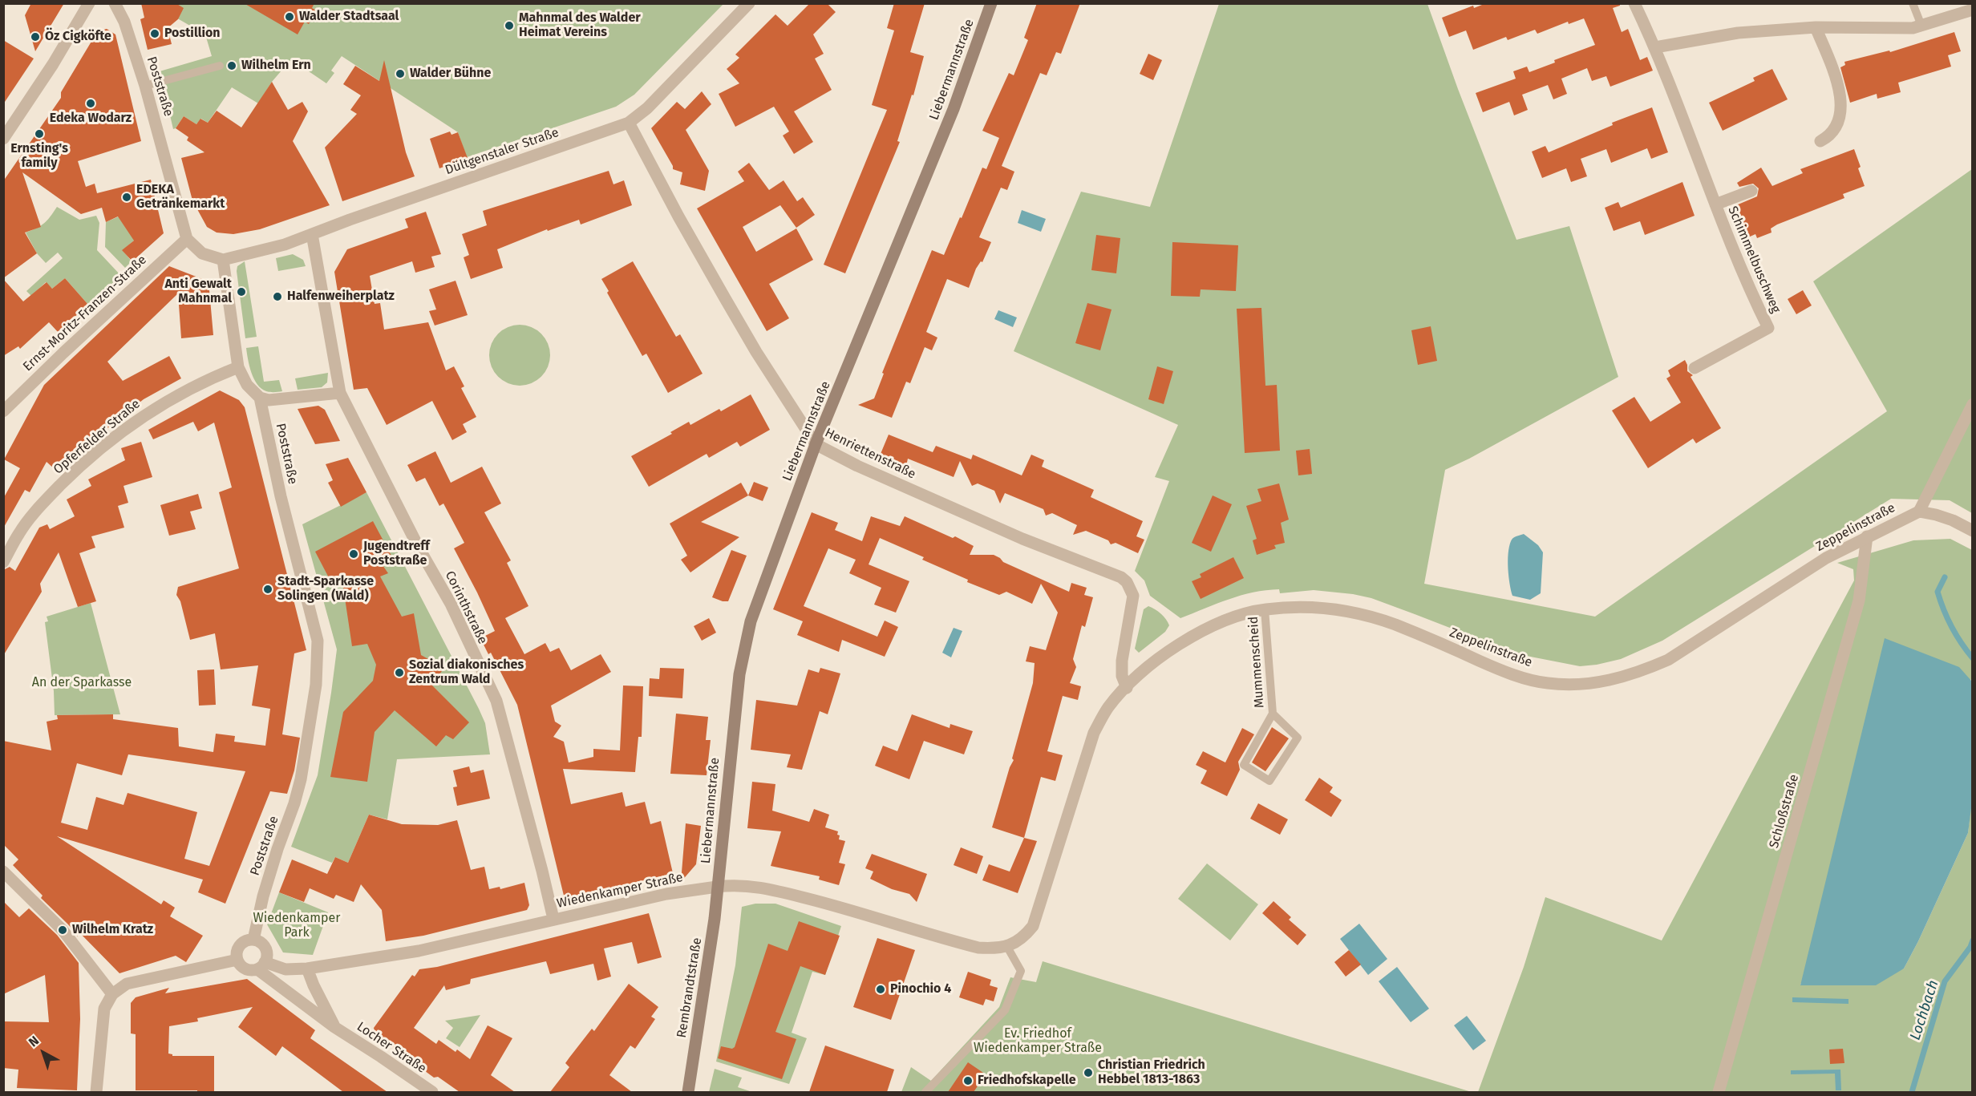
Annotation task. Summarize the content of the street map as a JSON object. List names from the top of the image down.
{
  "streets": {
    "main road": ["Liebermannstraße", "Rembrandtstraße"],
    "street": [
      "Poststraße",
      "Dültgenstaler Straße",
      "Schimmelbuschweg",
      "Ernst-Moritz-Franzen-Straße",
      "Opferfelder Straße",
      "Henriettenstraße",
      "Zeppelinstraße",
      "Corinthstraße",
      "Schloßstraße",
      "Wiedenkamper Straße",
      "Locher Straße"
    ],
    "lane": ["Mummenscheid"]
  },
  "crossings": [
    ["Liebermannstraße", "Henriettenstraße"],
    ["Liebermannstraße", "Wiedenkamper Straße"],
    ["Liebermannstraße", "Rembrandtstraße"],
    ["Poststraße", "Dültgenstaler Straße"],
    ["Poststraße", "Ernst-Moritz-Franzen-Straße"],
    ["Poststraße", "Opferfelder Straße"],
    ["Poststraße", "Wiedenkamper Straße"],
    ["Poststraße", "Locher Straße"],
    ["Dültgenstaler Straße", "Henriettenstraße"],
    ["Dültgenstaler Straße", "Corinthstraße"],
    ["Henriettenstraße", "Zeppelinstraße"],
    ["Zeppelinstraße", "Mummenscheid"],
    ["Zeppelinstraße", "Schloßstraße"],
    ["Zeppelinstraße", "Wiedenkamper Straße"],
    ["Corinthstraße", "Wiedenkamper Straße"],
    ["Wiedenkamper Straße", "Rembrandtstraße"],
    ["Wiedenkamper Straße", "Locher Straße"]
  ],
  "water": ["Lochbach"],
  "parks": ["An der Sparkasse", "Wiedenkamper Park", "Ev. Friedhof Wiedenkamper Straße"],
  "places": [
    "Walder Stadtsaal",
    "Mahnmal des Walder Heimat Vereins",
    "Postillion",
    "Öz Cigköfte",
    "Wilhelm Ern",
    "Walder Bühne",
    "Edeka Wodarz",
    "Ernsting's family",
    "EDEKA Getränkemarkt",
    "Anti Gewalt Mahnmal",
    "Halfenweiherplatz",
    "Jugendtreff Poststraße",
    "Stadt-Sparkasse Solingen (Wald)",
    "Sozial diakonisches Zentrum Wald",
    "Wilhelm Kratz",
    "Pinochio 4",
    "Christian Friedrich Hebbel 1813-1863",
    "Friedhofskapelle"
  ],
  "north": "top left"
}
